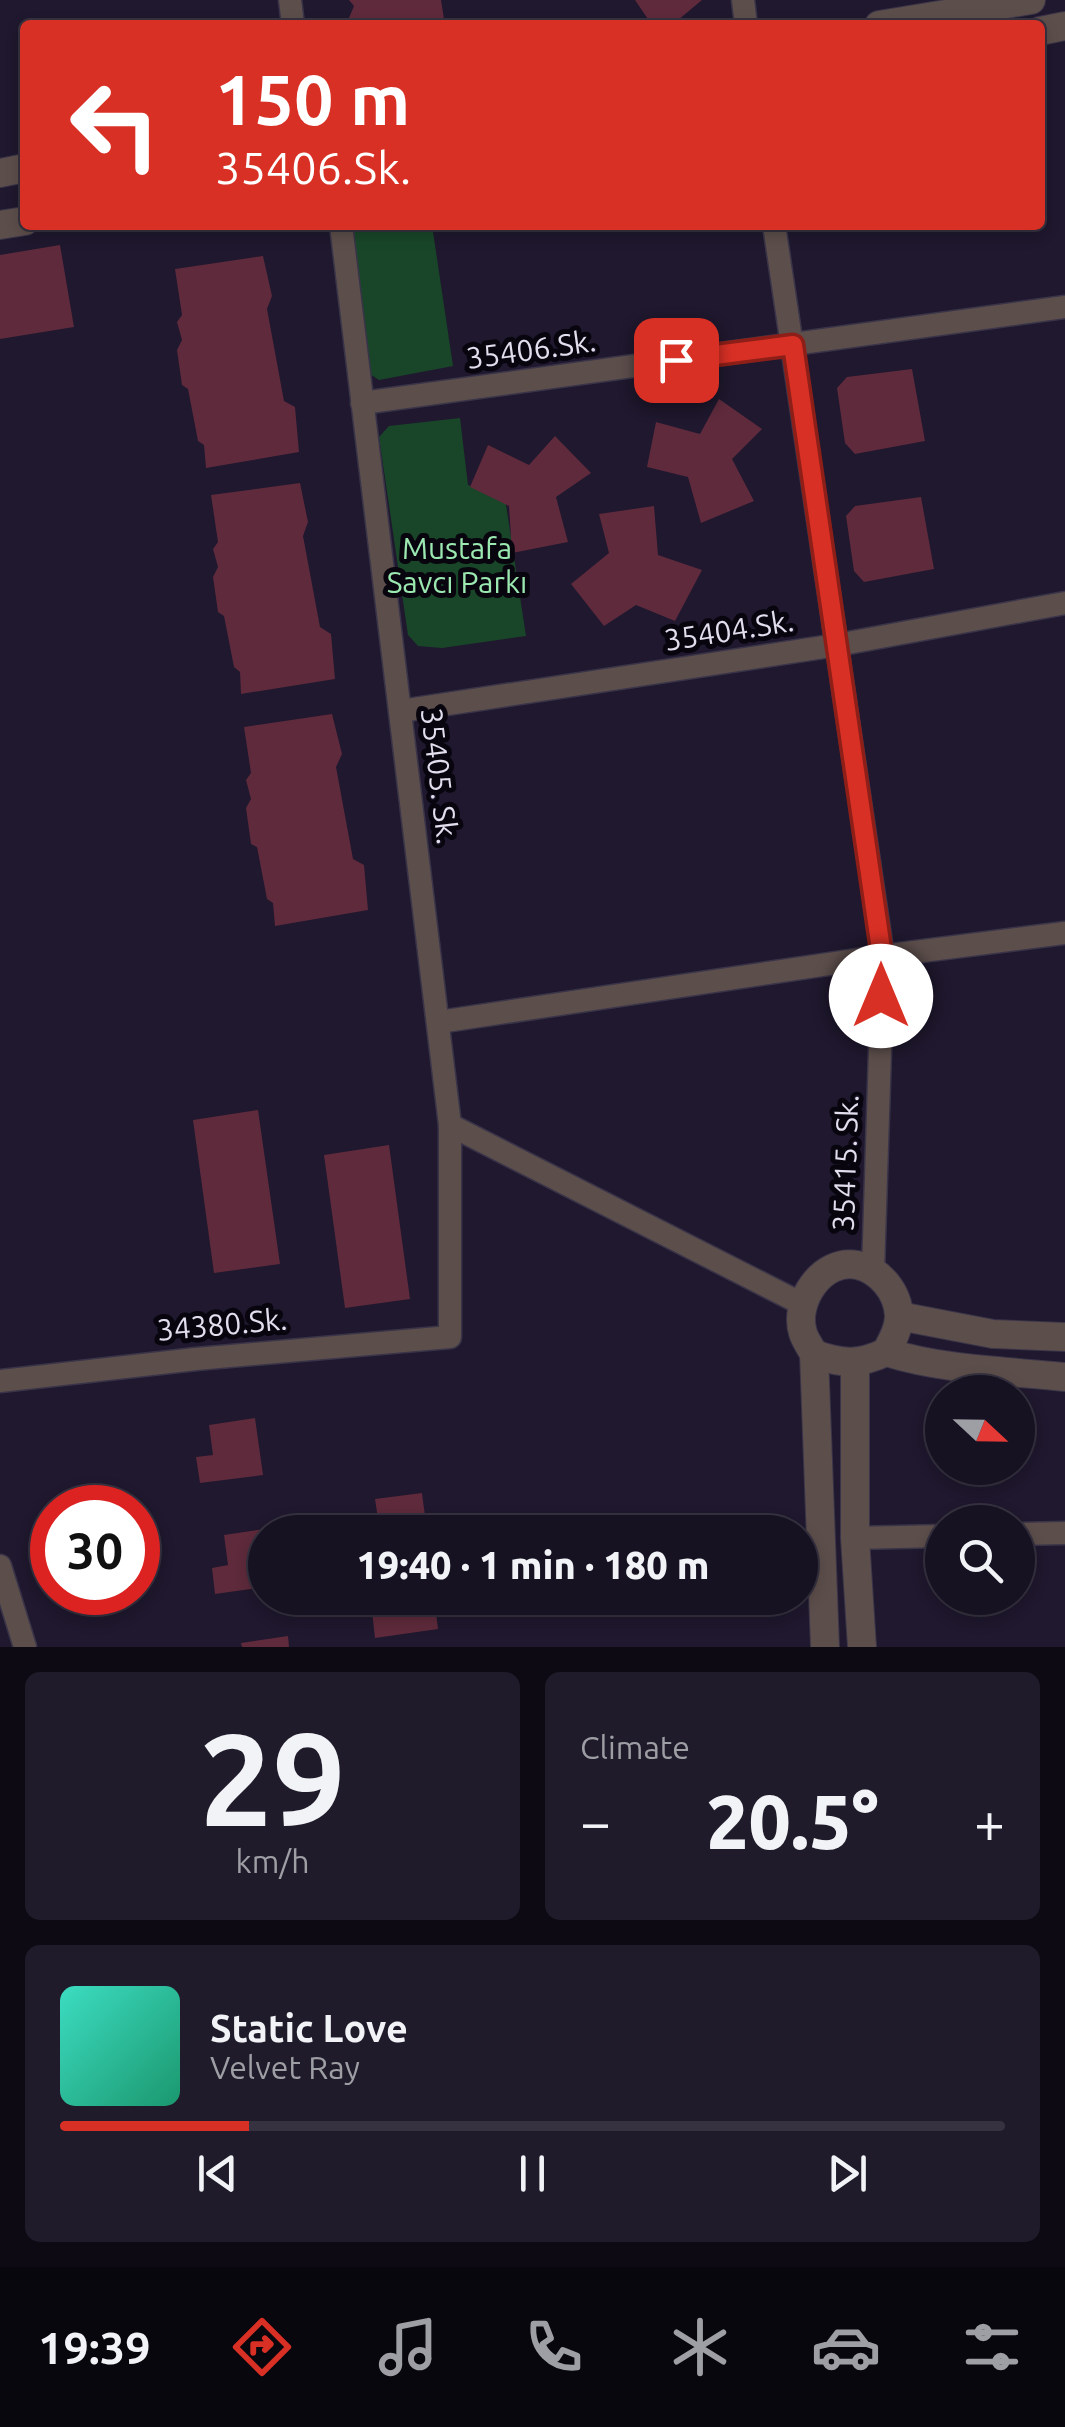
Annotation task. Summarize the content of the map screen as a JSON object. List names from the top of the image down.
{
  "streets": {
    "street": [
      "35406.Sk.",
      "35404.Sk.",
      "35405. Sk.",
      "35415. Sk.",
      "34380.Sk."
    ]
  },
  "crossings": [
    ["35406.Sk.", "35405. Sk."],
    ["35406.Sk.", "35415. Sk."],
    ["35404.Sk.", "35405. Sk."],
    ["35404.Sk.", "35415. Sk."],
    ["35405. Sk.", "34380.Sk."]
  ],
  "parks": ["Mustafa Savcı Parkı"],
  "north": "right",
  "page": {
    "turn": ["150 m", "35406.Sk."],
    "limit": "30",
    "trip": "19:40 · 1 min · 180 m",
    "tile": [
      ["29", "km/h"],
      "Climate"
    ],
    "heat": ["−", "20.5°", "+"],
    "song": ["Static Love", "Velvet Ray"],
    "tabs": "19:39"
  }
}
